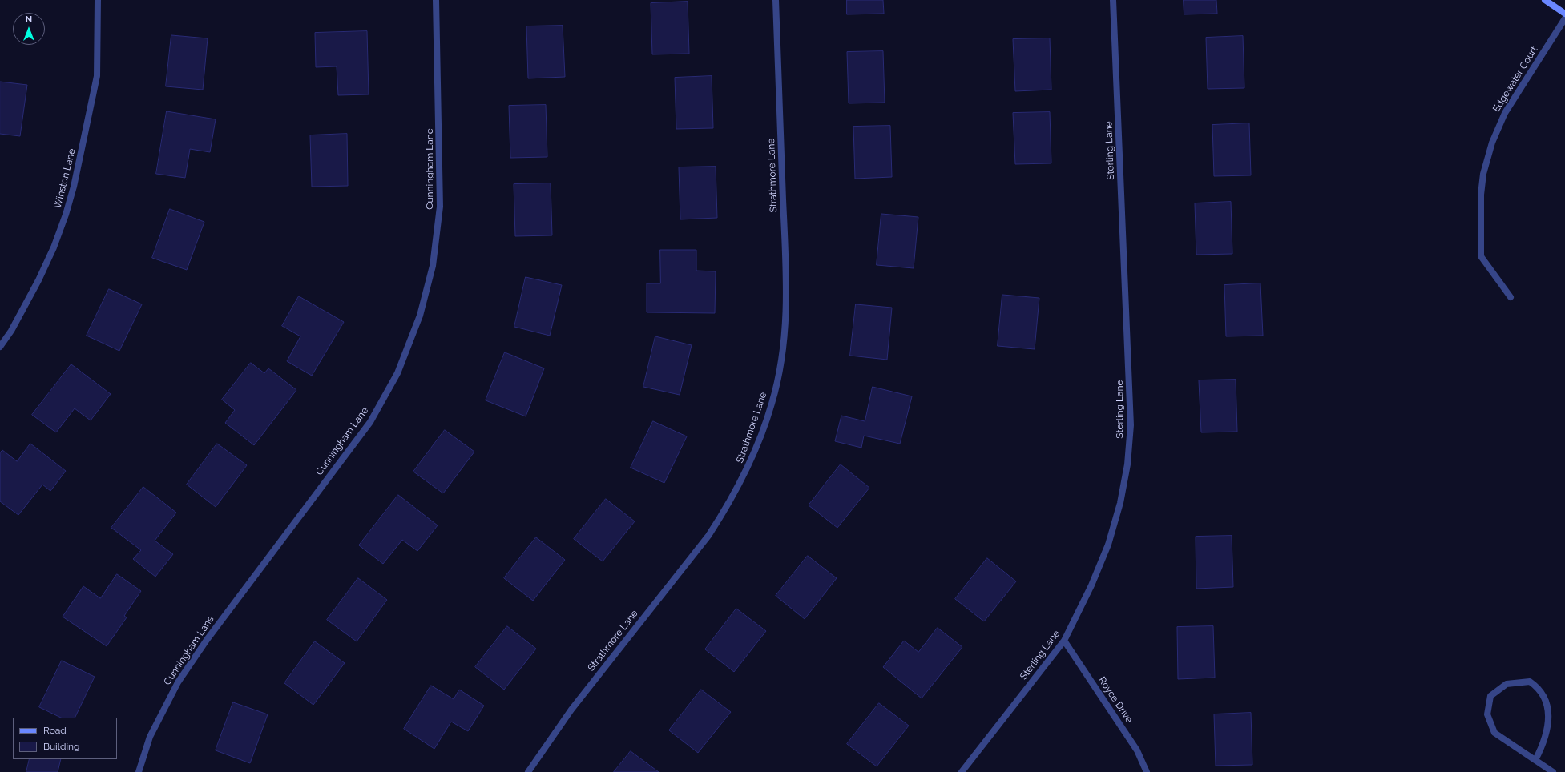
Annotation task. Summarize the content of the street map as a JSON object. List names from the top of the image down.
{
  "streets": {
    "street": [
      "Edgewater Court",
      "Sterling Lane",
      "Cunningham Lane",
      "Strathmore Lane",
      "Winston Lane",
      "Royce Drive"
    ]
  },
  "crossings": [
    ["Sterling Lane", "Royce Drive"]
  ],
  "legend": ["Road", "Building"],
  "north": "top"
}
